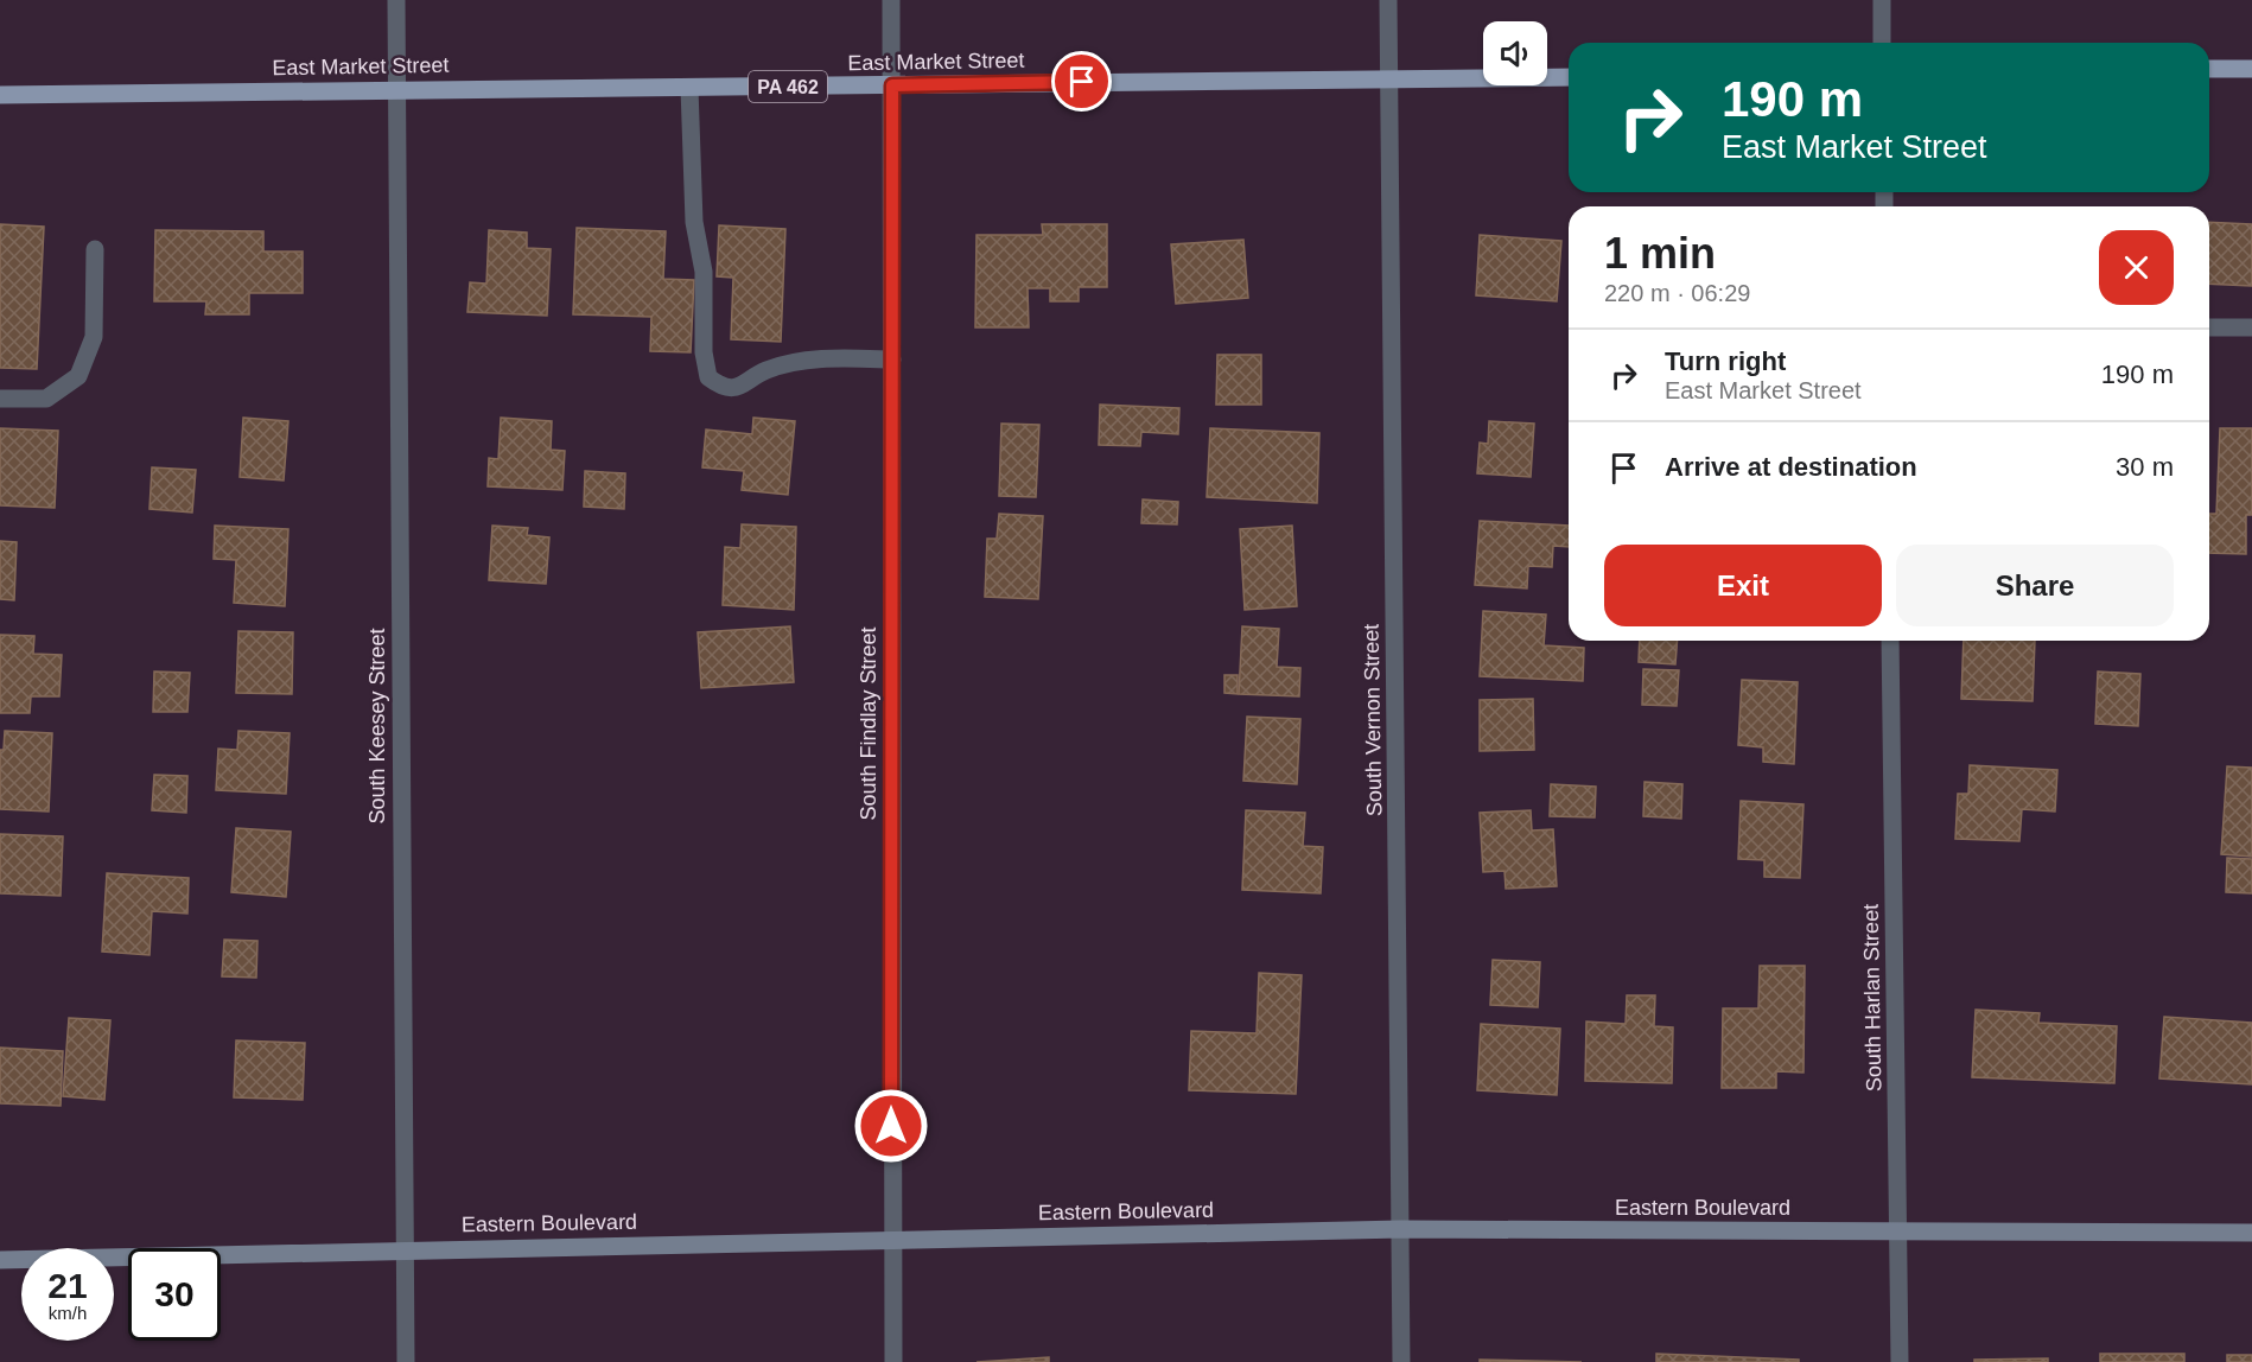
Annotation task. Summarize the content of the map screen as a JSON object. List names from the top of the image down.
{
  "streets": {
    "main road": ["East Market Street", "PA 462"],
    "street": [
      "South Vernon Street",
      "South Findlay Street",
      "South Keesey Street",
      "South Harlan Street",
      "Eastern Boulevard"
    ]
  },
  "crossings": [
    ["East Market Street", "South Vernon Street"],
    ["East Market Street", "South Findlay Street"],
    ["East Market Street", "South Keesey Street"],
    ["South Vernon Street", "Eastern Boulevard"],
    ["South Findlay Street", "Eastern Boulevard"],
    ["South Keesey Street", "Eastern Boulevard"],
    ["South Harlan Street", "Eastern Boulevard"]
  ],
  "page": {
    "turn": ["190 m", "East Market Street"],
    "heading": ["1 min", "220 m · 06:29"],
    "list": [
      {
        "name": "Turn right",
        "note": "East Market Street",
        "value": "190 m"
      },
      {
        "name": "Arrive at destination",
        "value": "30 m"
      }
    ],
    "buttons": ["Exit", "Share"],
    "speed": "21 km/h",
    "limit": "30"
  }
}
